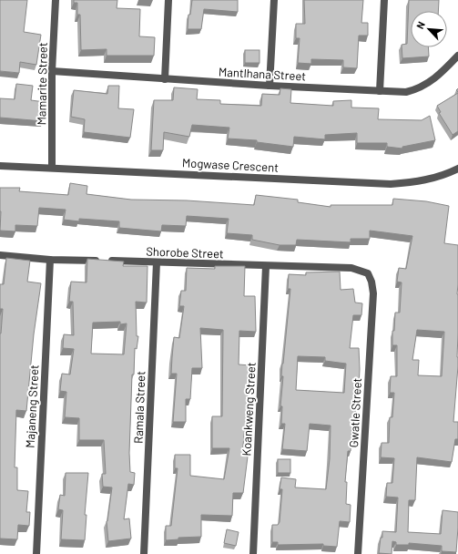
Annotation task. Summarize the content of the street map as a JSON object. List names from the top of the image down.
{
  "streets": {
    "street": [
      "Mantlhana Street",
      "Mamarite Street",
      "Mogwase Crescent",
      "Shorobe Street",
      "Majaneng Street",
      "Ramala Street",
      "Koankweng Street",
      "Gwatle Street"
    ]
  },
  "crossings": [
    ["Mantlhana Street", "Mamarite Street"],
    ["Mamarite Street", "Mogwase Crescent"],
    ["Shorobe Street", "Majaneng Street"],
    ["Shorobe Street", "Ramala Street"],
    ["Shorobe Street", "Koankweng Street"],
    ["Shorobe Street", "Gwatle Street"]
  ],
  "north": "top left"
}
